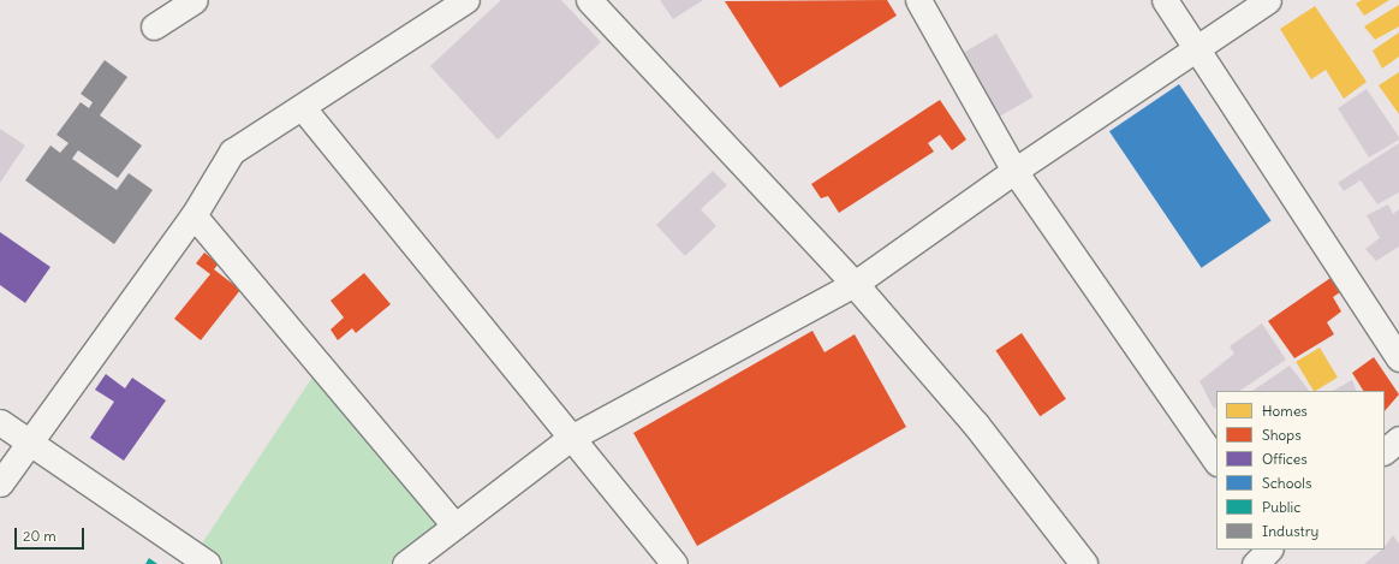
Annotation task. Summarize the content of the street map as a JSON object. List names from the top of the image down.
{
  "legend": [
    "Homes",
    "Shops",
    "Offices",
    "Schools",
    "Public",
    "Industry"
  ],
  "scale_bar": "20 m"
}
